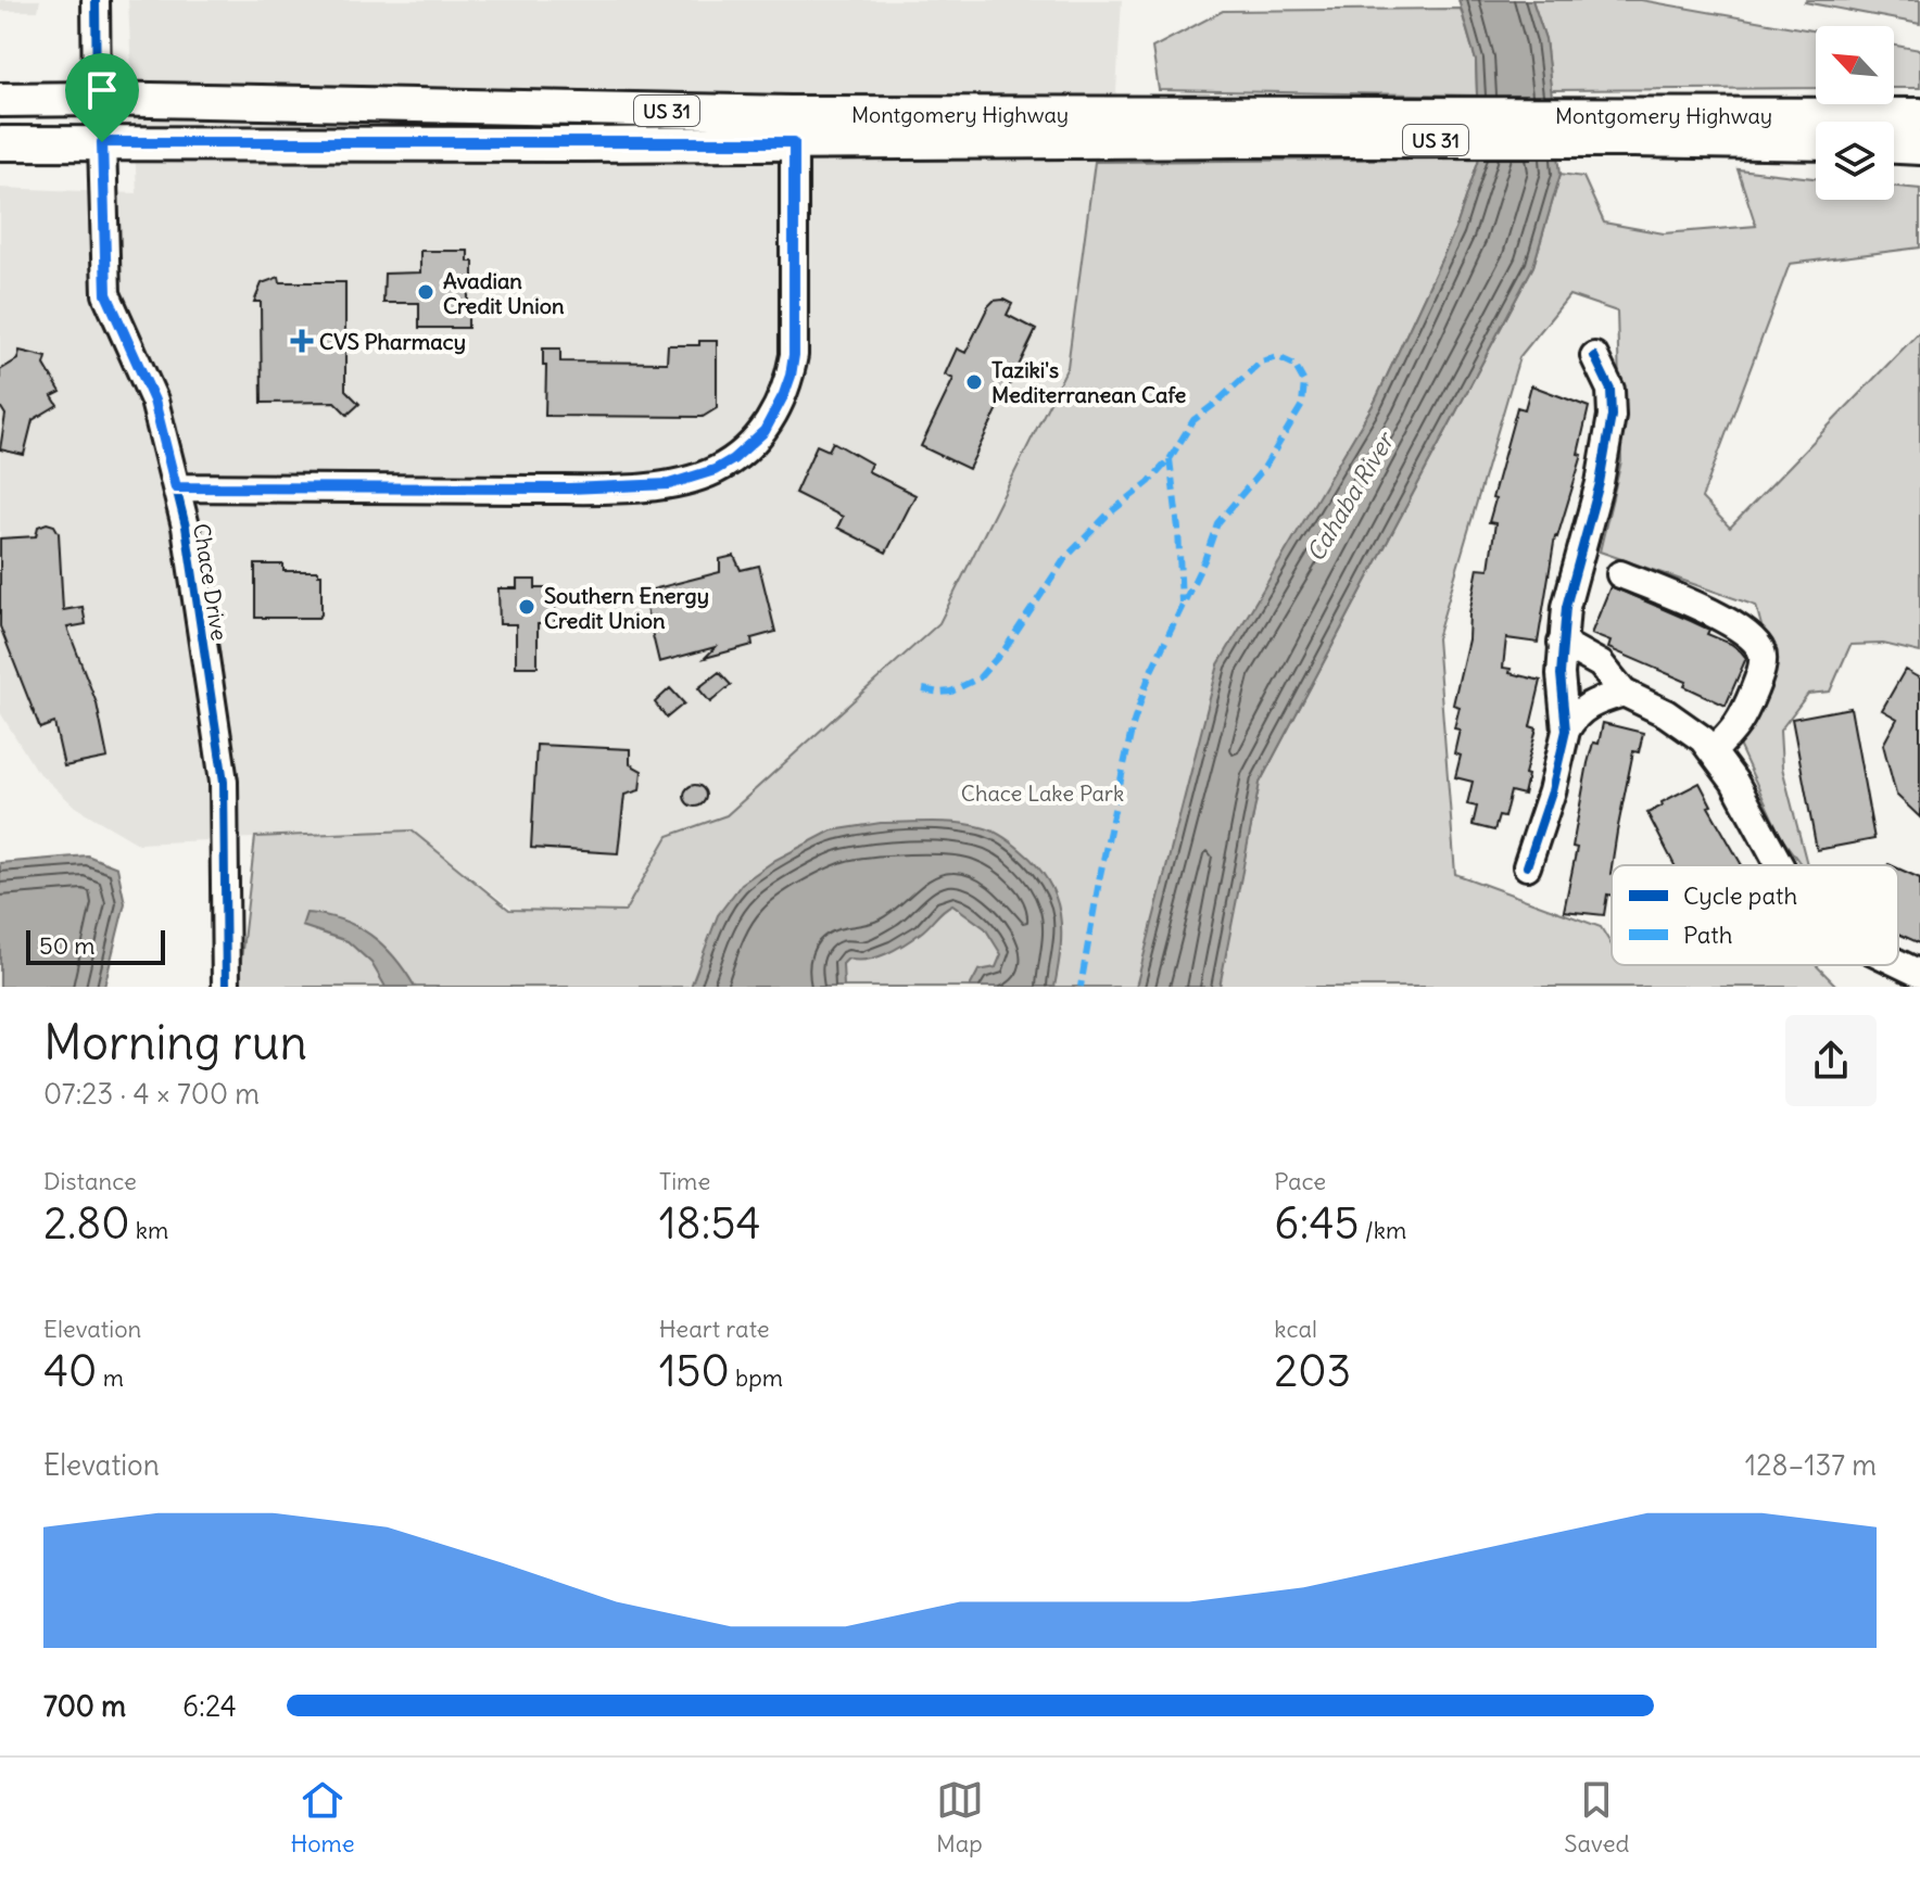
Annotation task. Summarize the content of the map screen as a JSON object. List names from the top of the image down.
{
  "streets": {
    "main road": ["US 31", "Montgomery Highway"],
    "street": ["Chace Drive"]
  },
  "crossings": [
    ["Montgomery Highway", "Chace Drive"]
  ],
  "water": ["Cahaba River"],
  "parks": ["Chace Lake Park"],
  "places": {
    "other": ["Avadian Credit Union", "Taziki's Mediterranean Cafe", "Southern Energy Credit Union"],
    "health": ["CVS Pharmacy"]
  },
  "legend": ["Cycle path", "Path"],
  "scale_bar": "50 m",
  "north": "top left",
  "page": {
    "scale": "50 m",
    "heading": ["Morning run", "07:23 · 4 × 700 m"],
    "stats": [
      ["Distance", "2.80 km"],
      ["Time", "18:54"],
      ["Pace", "6:45 /km"],
      ["Elevation", "40 m"],
      ["Heart rate", "150 bpm"],
      ["kcal", "203"]
    ],
    "chart": ["Elevation", "128–137 m"],
    "list": [
      {
        "name": "700 m",
        "note": "6:24"
      }
    ],
    "tabs": ["Home", "Map", "Saved"]
  }
}
